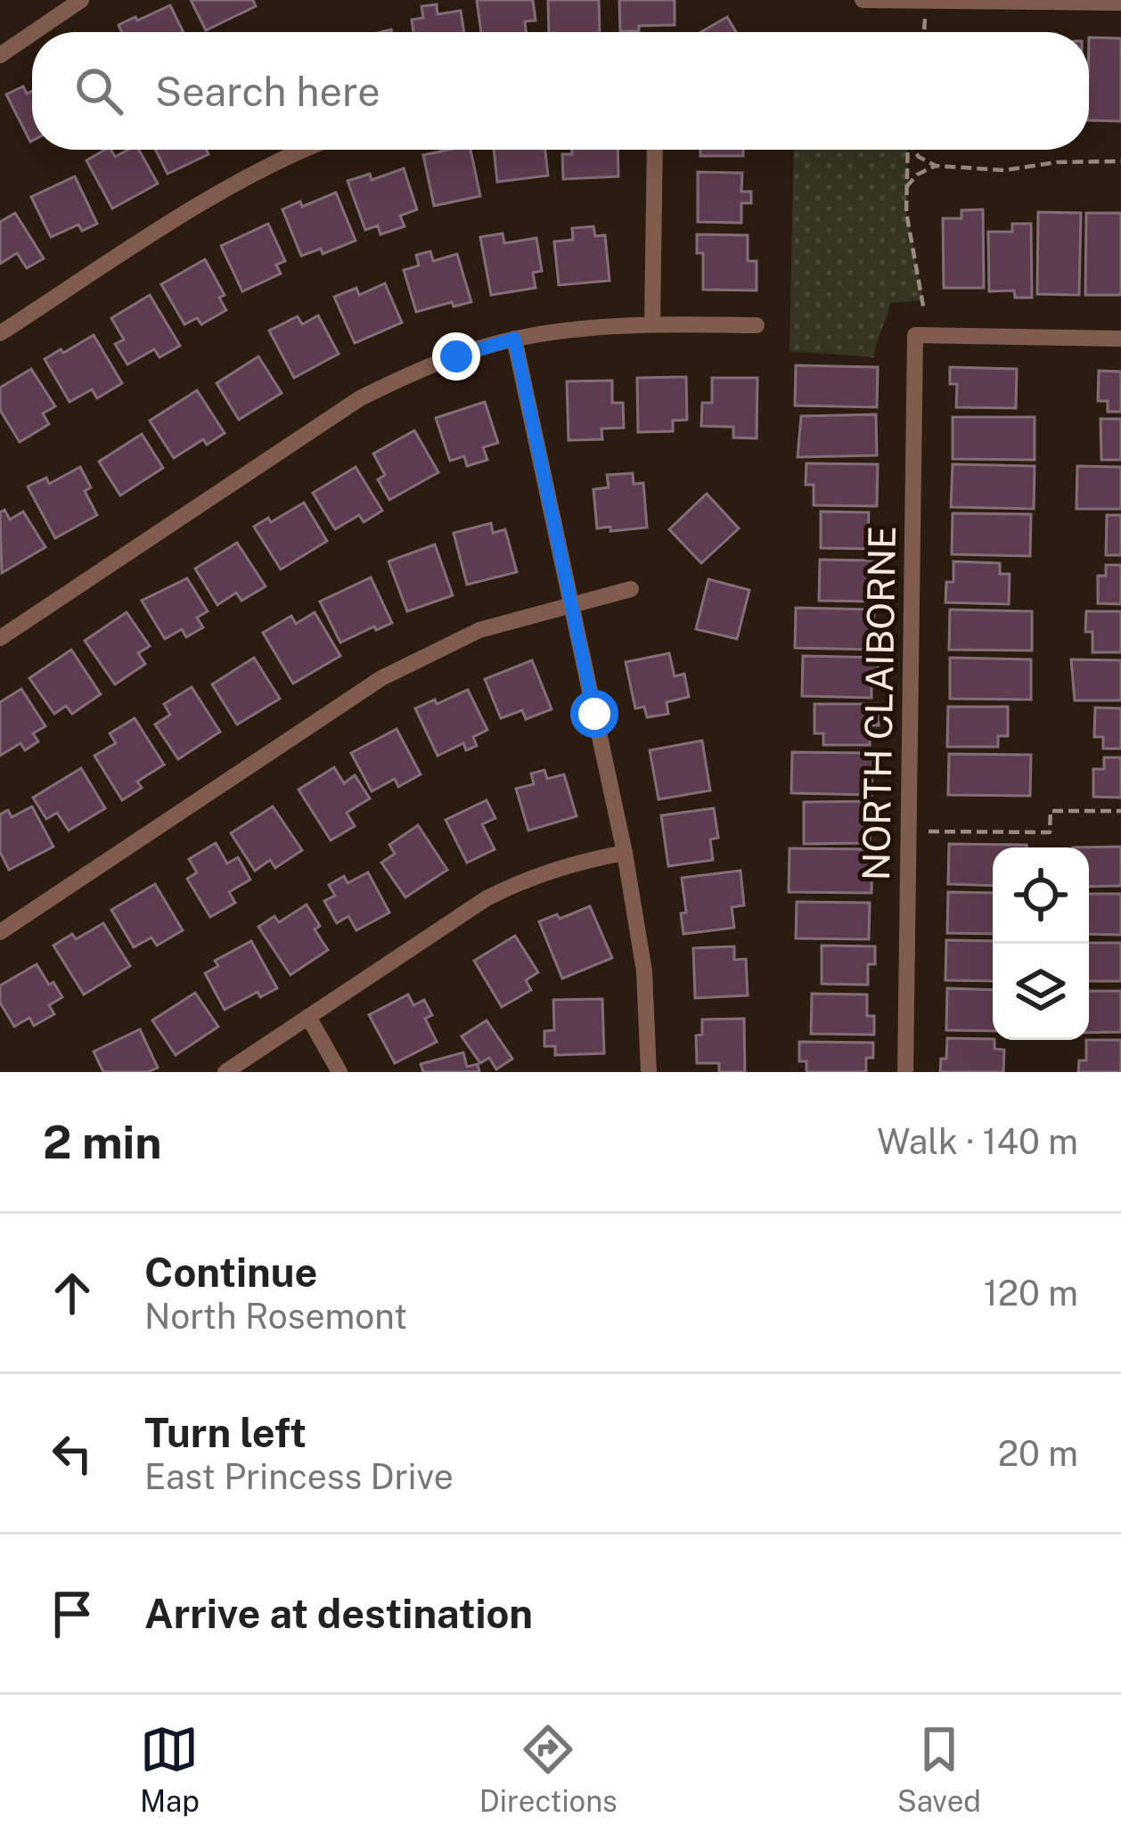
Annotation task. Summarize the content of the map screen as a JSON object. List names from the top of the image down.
{
  "streets": {
    "street": ["NORTH CLAIBORNE"]
  },
  "page": {
    "search": "Search here",
    "heading": ["2 min", "Walk · 140 m"],
    "list": [
      ["Continue", "North Rosemont", "120 m"],
      ["Turn left", "East Princess Drive", "20 m"],
      "Arrive at destination"
    ],
    "nav": ["Map", "Directions", "Saved"]
  }
}
